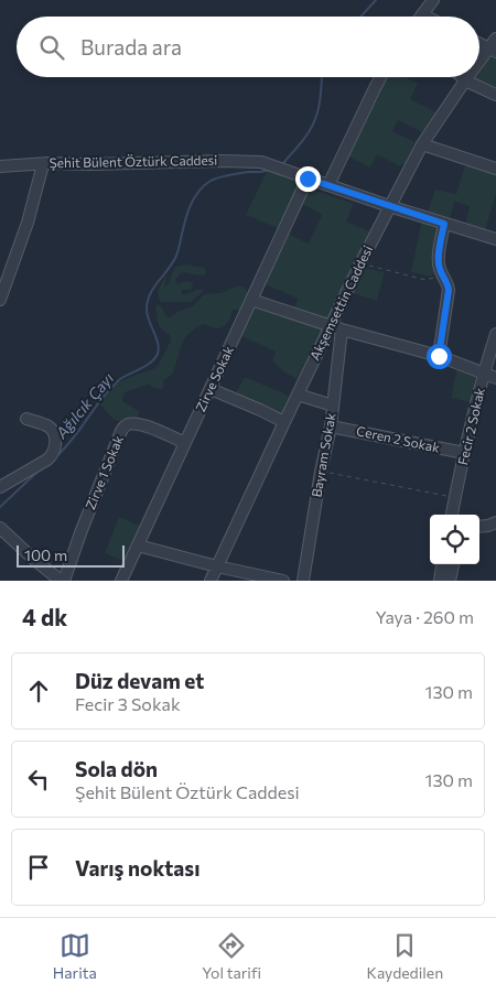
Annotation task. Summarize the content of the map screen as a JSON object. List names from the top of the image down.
{
  "streets": {
    "street": [
      "Şehit Bülent Öztürk Caddesi",
      "Akşemsettin Caddesi",
      "Zirve Sokak",
      "Fecir 2 Sokak",
      "Ceren 2 Sokak",
      "Bayram Sokak",
      "Zirve 1 Sokak"
    ]
  },
  "crossings": [
    ["Şehit Bülent Öztürk Caddesi", "Zirve Sokak"],
    ["Akşemsettin Caddesi", "Bayram Sokak"],
    ["Zirve Sokak", "Zirve 1 Sokak"],
    ["Fecir 2 Sokak", "Ceren 2 Sokak"],
    ["Ceren 2 Sokak", "Bayram Sokak"]
  ],
  "water": ["Ağılcık Çayı"],
  "scale_bar": "100 m",
  "page": {
    "search": "Burada ara",
    "scale": "100 m",
    "heading": ["4 dk", "Yaya · 260 m"],
    "list": [
      ["Düz devam et", "Fecir 3 Sokak", "130 m"],
      ["Sola dön", "Şehit Bülent Öztürk Caddesi", "130 m"],
      "Varış noktası"
    ],
    "nav": ["Harita", "Yol tarifi", "Kaydedilen"]
  }
}
